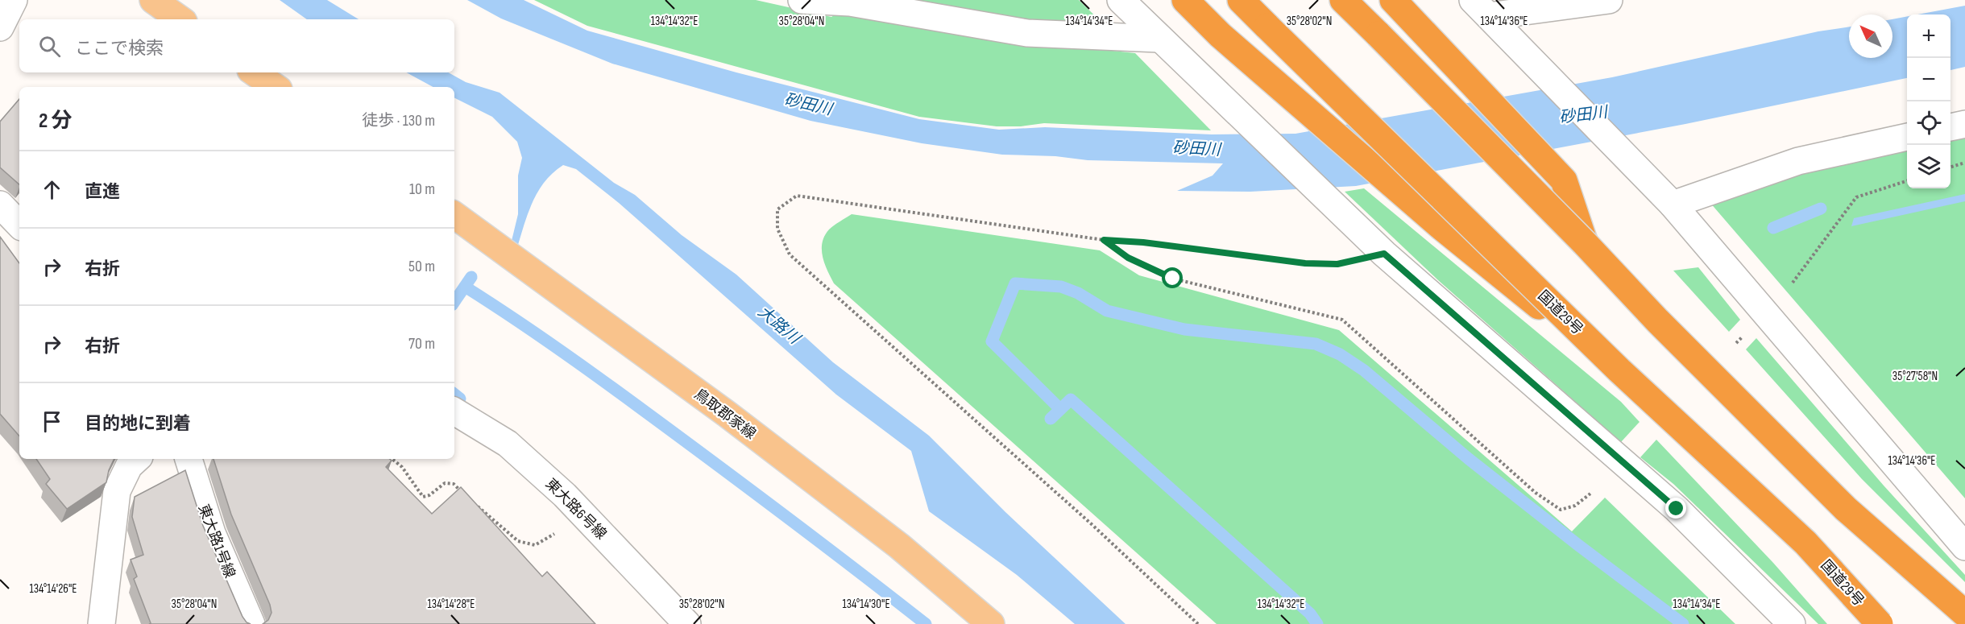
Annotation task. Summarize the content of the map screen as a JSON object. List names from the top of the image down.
{
  "streets": {
    "highway": ["国道29号"],
    "main road": ["鳥取郡家線"],
    "street": ["東大路6号線", "東大路1号線"]
  },
  "water": ["砂田川", "大路川"],
  "north": "top left",
  "page": {
    "map_buttons": ["+", "−"],
    "search": "ここで検索",
    "heading": ["2 分", "徒歩 · 130 m"],
    "list": [
      ["直進", "10 m"],
      ["右折", "50 m"],
      ["右折", "70 m"],
      "目的地に到着"
    ]
  },
  "coordinates": [
    "134°14'32\"E",
    "35°28'04\"N",
    "134°14'34\"E",
    "35°28'02\"N",
    "134°14'36\"E",
    "35°27'58\"N",
    "134°14'26\"E",
    "134°14'28\"E",
    "134°14'30\"E"
  ]
}
